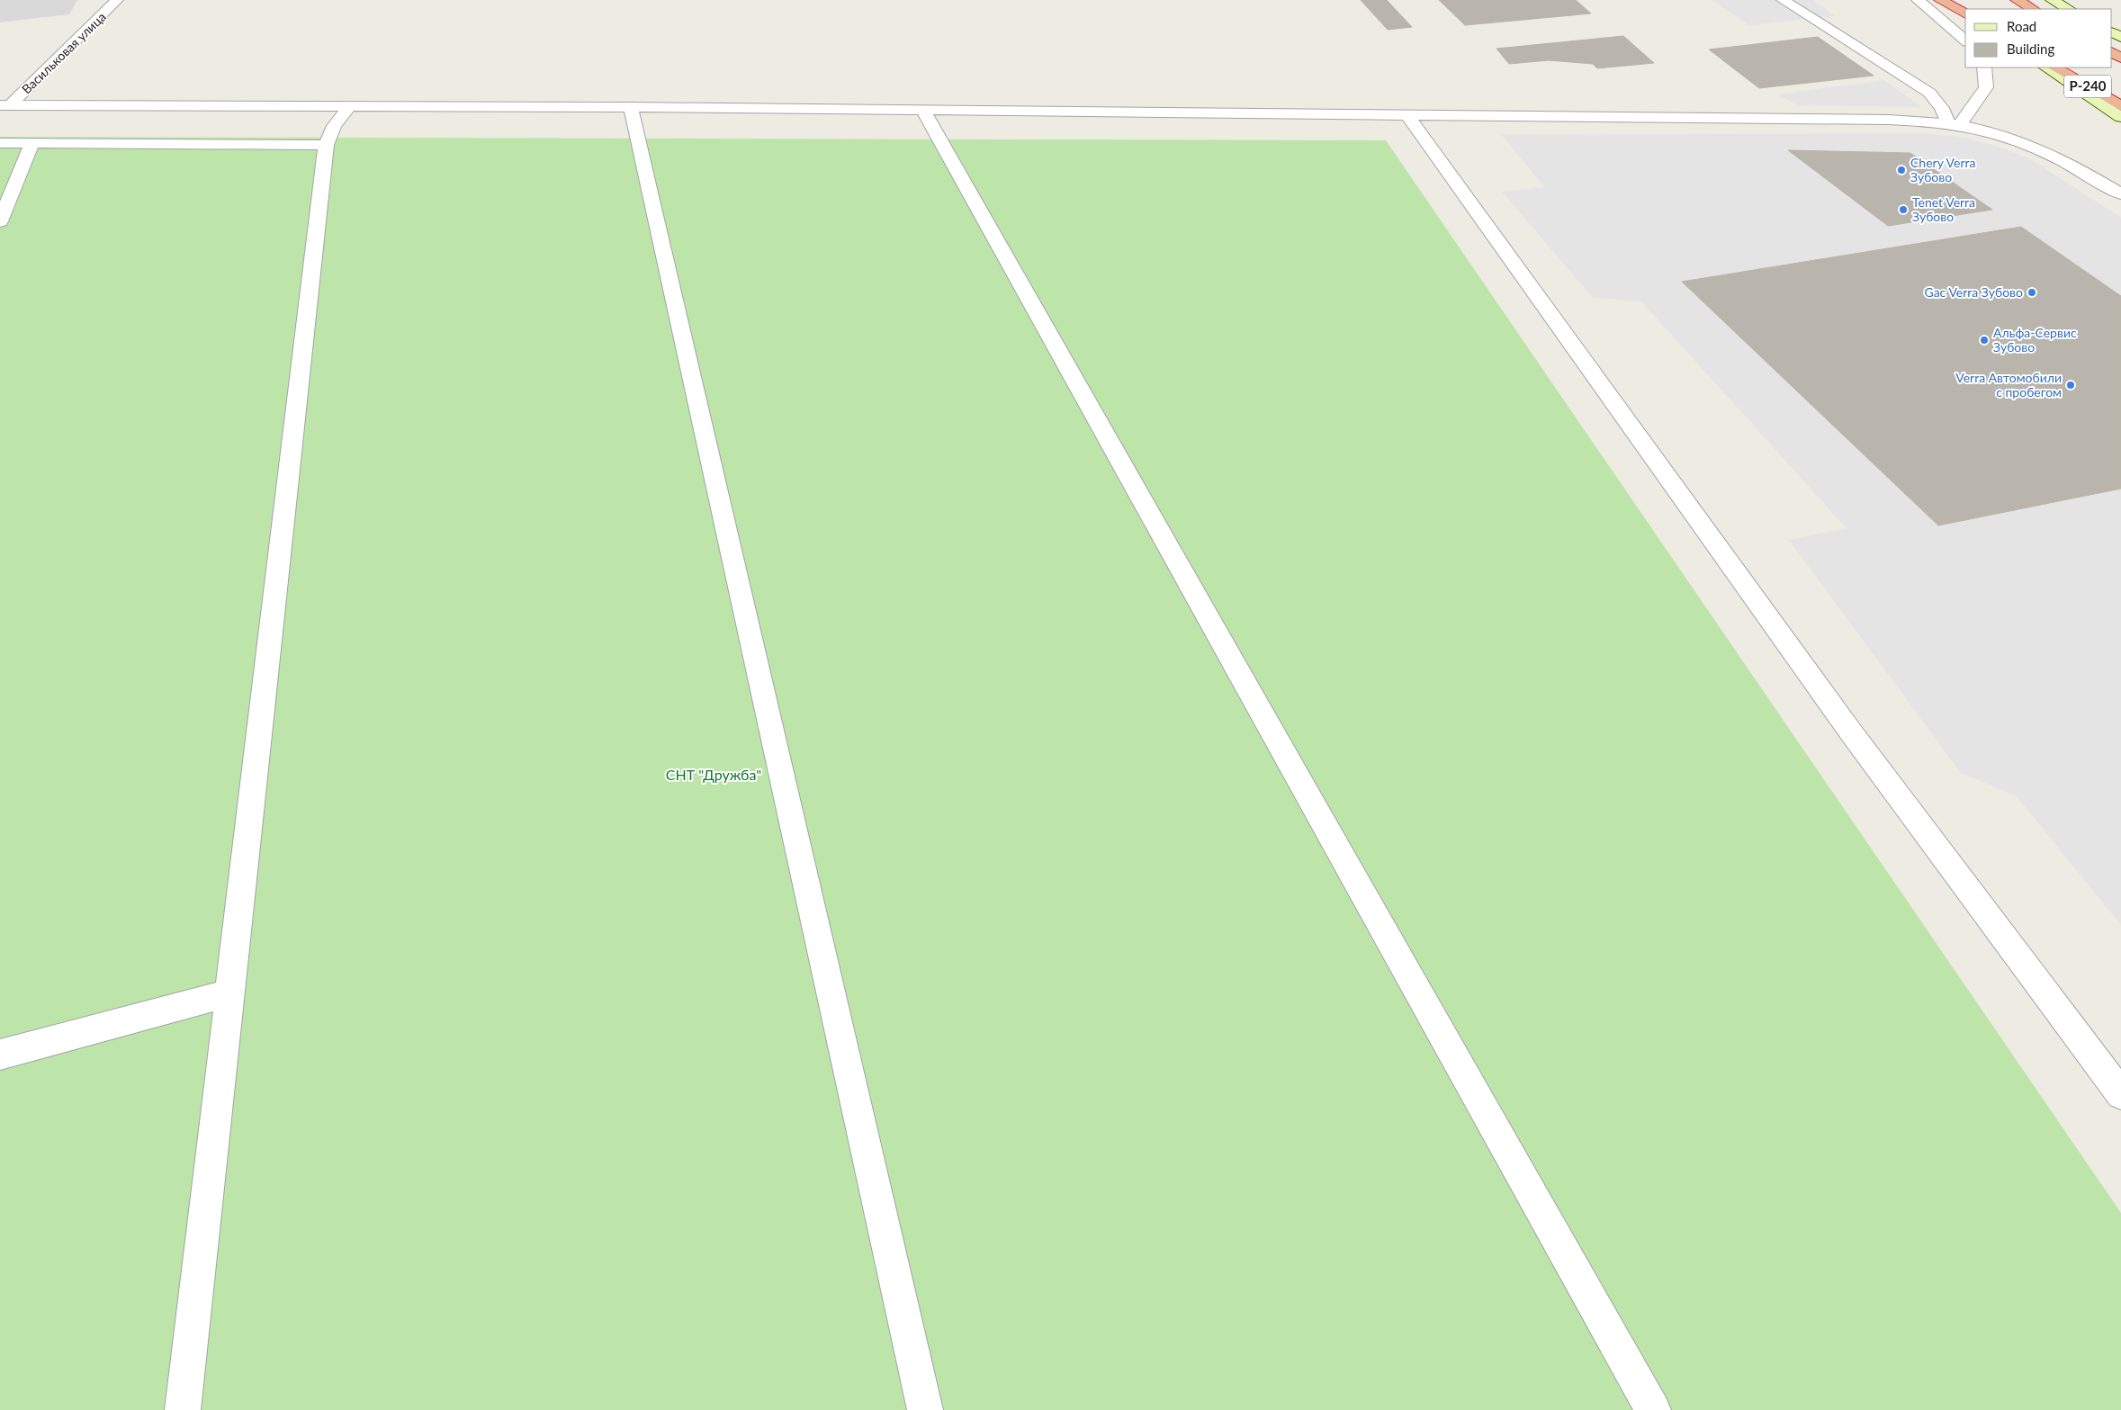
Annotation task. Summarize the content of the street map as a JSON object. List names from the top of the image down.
{
  "streets": {
    "highway": ["Р-240"],
    "street": ["Васильковая улица"]
  },
  "parks": ["СНТ \"Дружба\""],
  "places": [
    "Chery Verra Зубово",
    "Tenet Verra Зубово",
    "Gac Verra Зубово",
    "Альфа-Сервис Зубово",
    "Verra Автомобили с пробегом"
  ],
  "legend": ["Road", "Building"]
}
